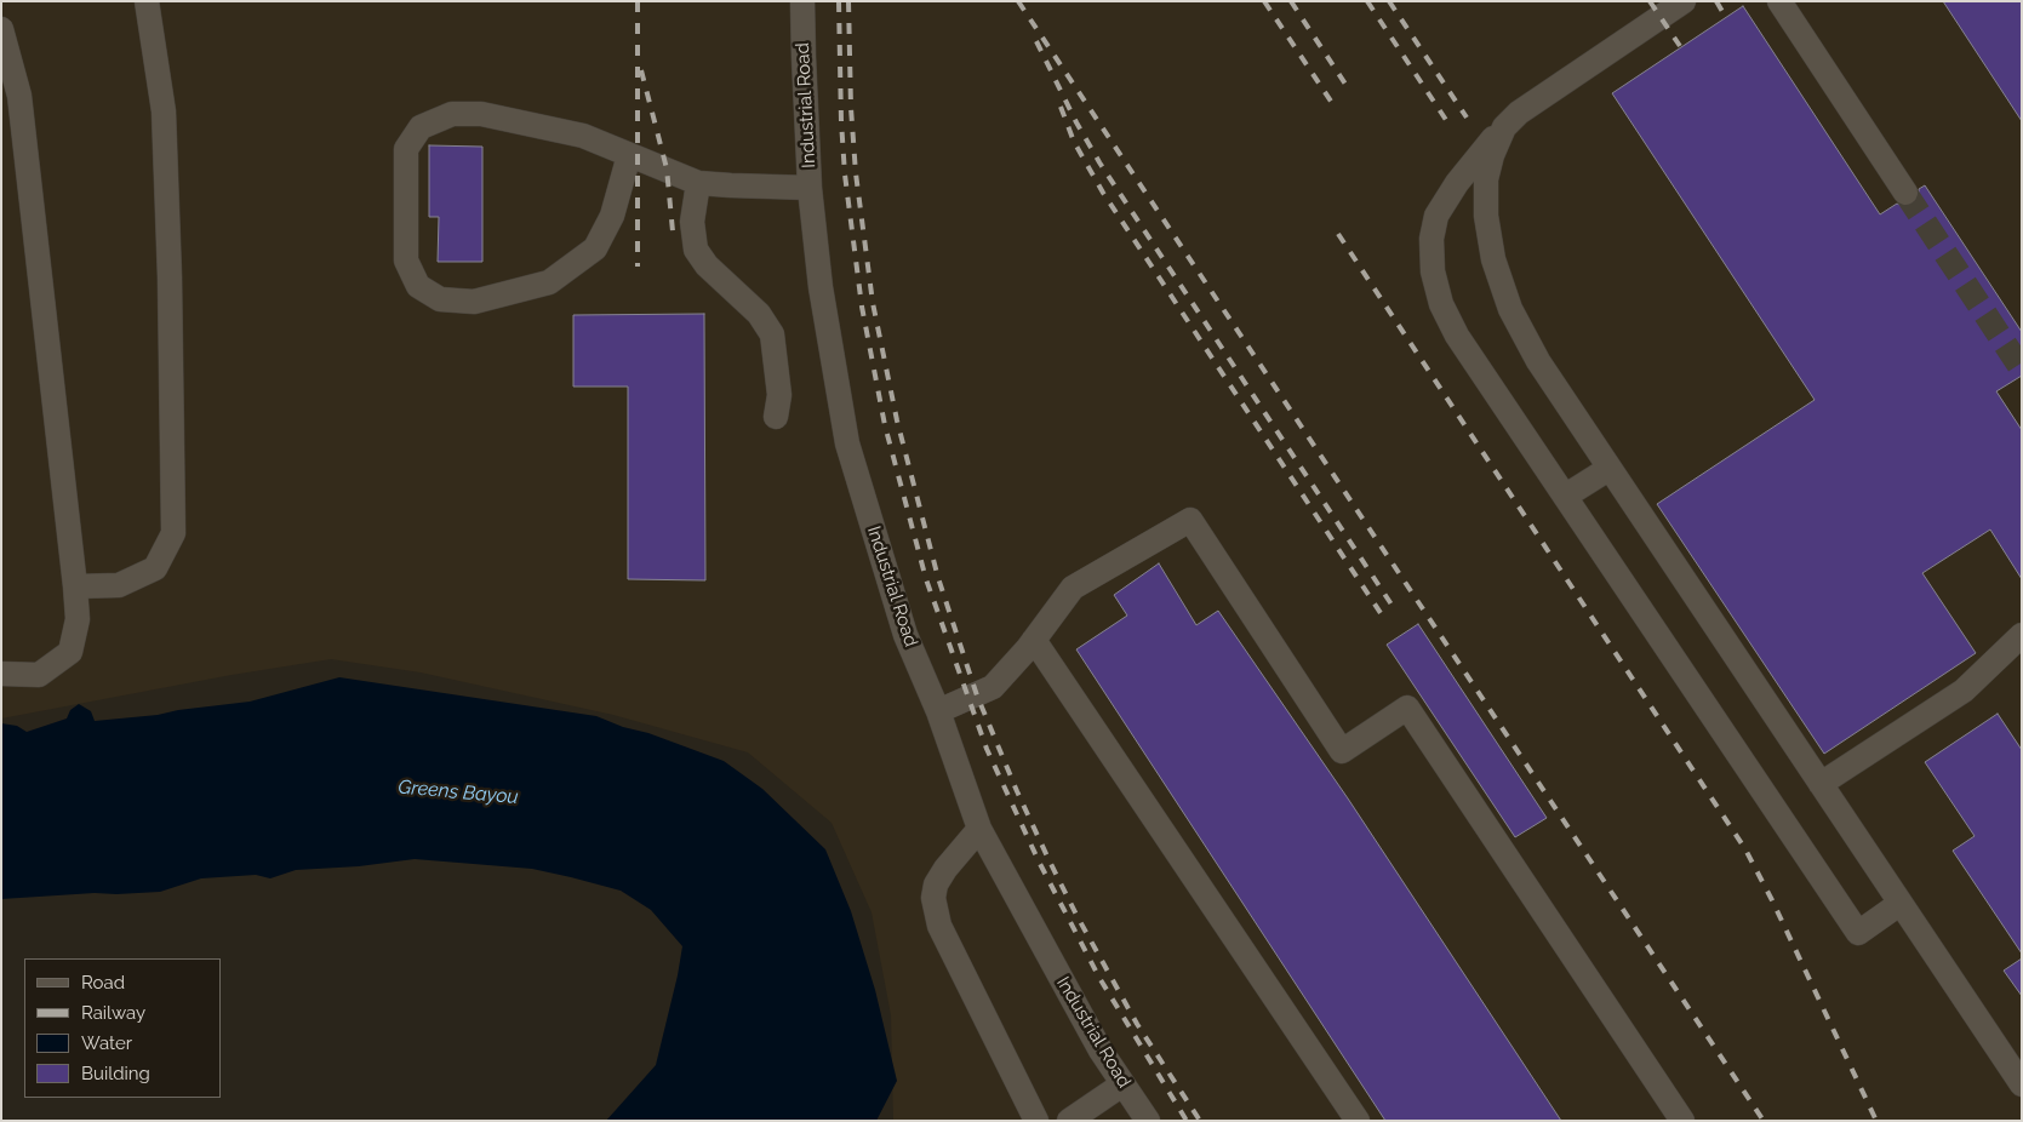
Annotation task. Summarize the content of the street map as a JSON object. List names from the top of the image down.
{
  "streets": {
    "street": ["Industrial Road"]
  },
  "water": ["Greens Bayou"],
  "legend": [
    "Road",
    "Railway",
    "Water",
    "Building"
  ]
}
